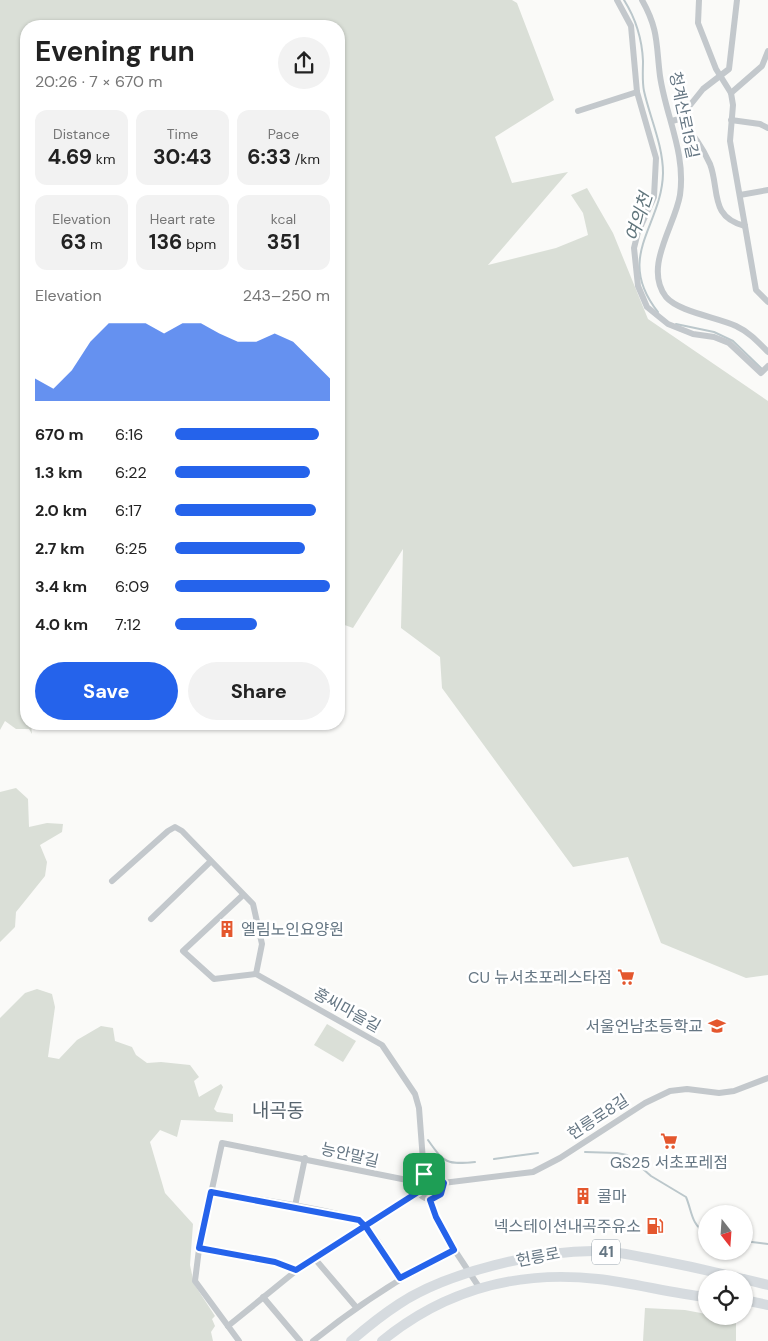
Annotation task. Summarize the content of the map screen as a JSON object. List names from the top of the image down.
{
  "streets": {
    "main road": ["41", "헌릉로"],
    "street": [
      "청계산로15길",
      "홍씨마을길",
      "헌릉로8길",
      "능안말길"
    ]
  },
  "crossings": [
    ["홍씨마을길", "헌릉로8길"],
    ["홍씨마을길", "능안말길"],
    ["헌릉로8길", "능안말길"]
  ],
  "districts": ["내곡동"],
  "water": ["여의천"],
  "places": {
    "building": ["엘림노인요양원", "콜마"],
    "supermarket": ["CU 뉴서초포레스타점", "GS25 서초포레점"],
    "school or university": ["서울언남초등학교"],
    "fuel station": ["넥스테이션내곡주유소"]
  },
  "north": "bottom",
  "page": {
    "heading": ["Evening run", "20:26 · 7 × 670 m"],
    "stats": [
      ["Distance", "4.69 km"],
      ["Time", "30:43"],
      ["Pace", "6:33 /km"],
      ["Elevation", "63 m"],
      ["Heart rate", "136 bpm"],
      ["kcal", "351"]
    ],
    "chart": ["Elevation", "243–250 m"],
    "list": [
      {
        "name": "670 m",
        "note": "6:16"
      },
      {
        "name": "1.3 km",
        "note": "6:22"
      },
      {
        "name": "2.0 km",
        "note": "6:17"
      },
      {
        "name": "2.7 km",
        "note": "6:25"
      },
      {
        "name": "3.4 km",
        "note": "6:09"
      },
      {
        "name": "4.0 km",
        "note": "7:12"
      }
    ],
    "buttons": ["Save", "Share"]
  }
}
